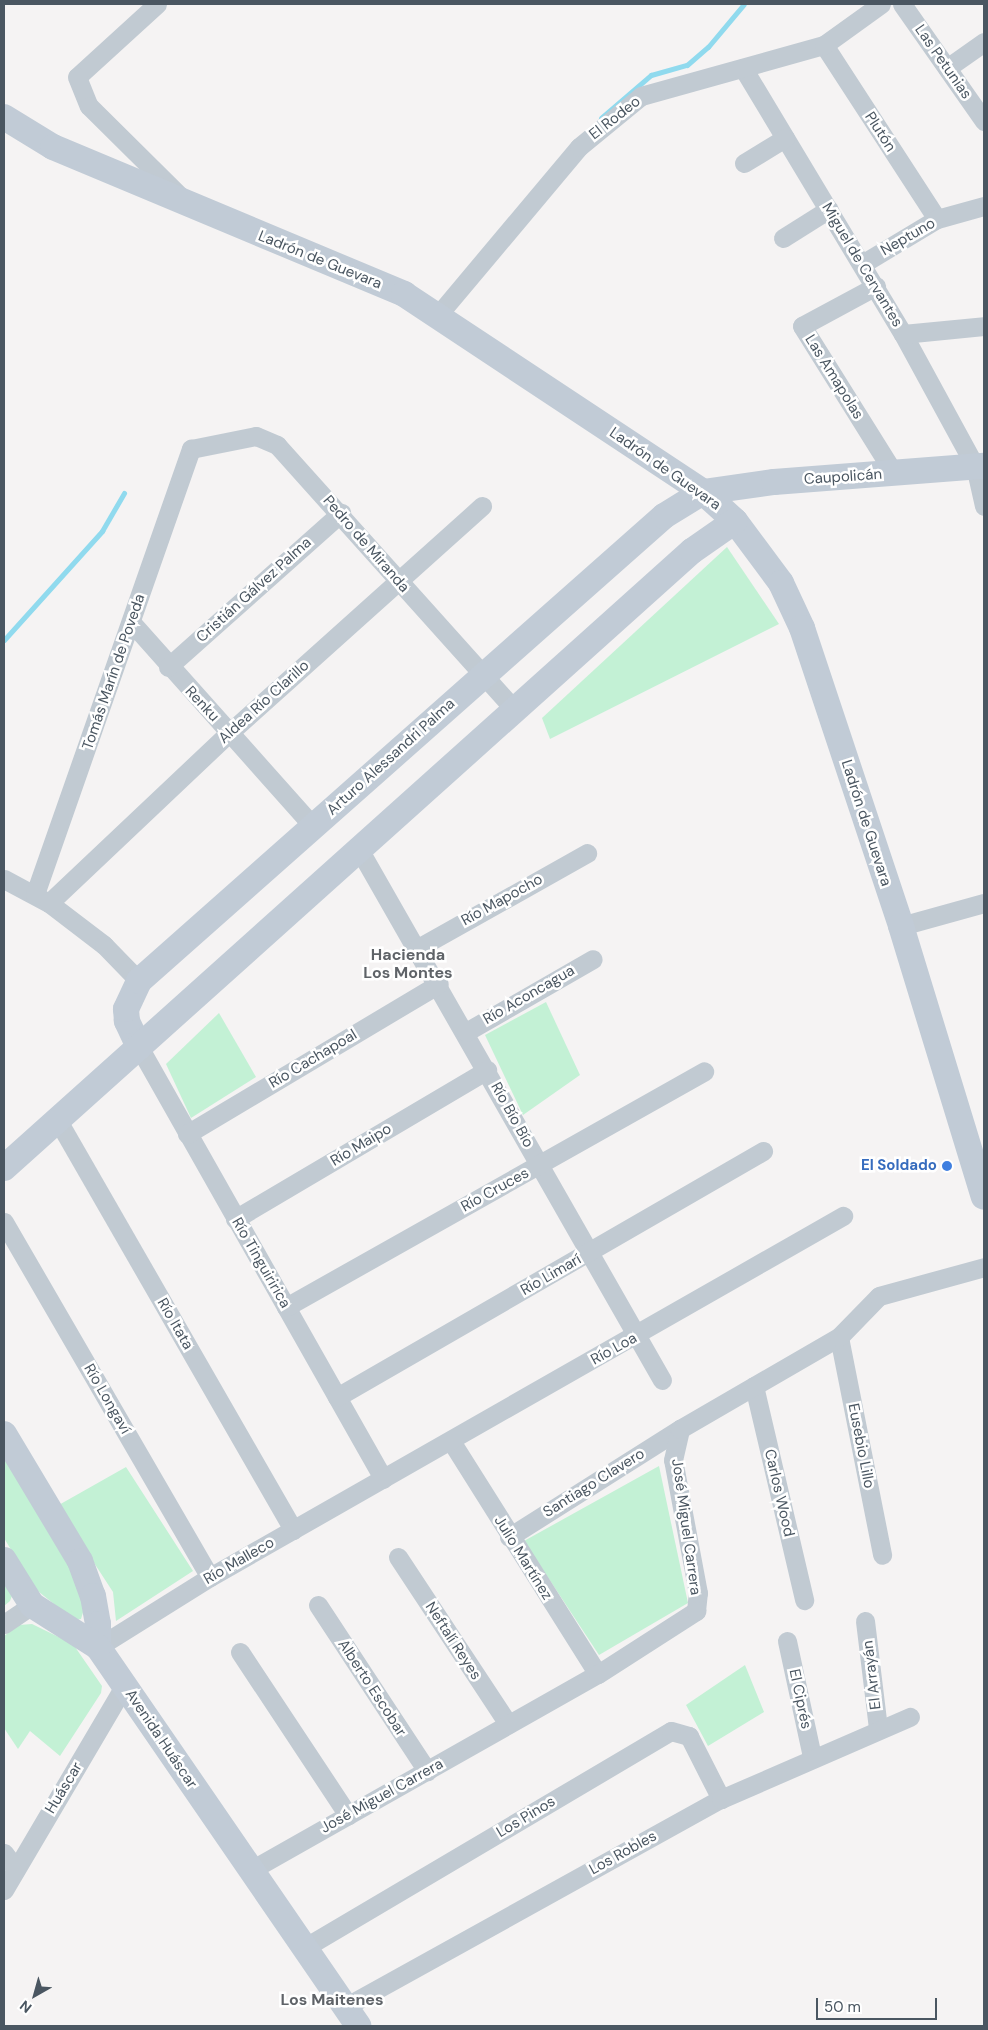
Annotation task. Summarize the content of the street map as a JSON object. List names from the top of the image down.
{
  "streets": {
    "street": [
      "Las Petunias",
      "El Rodeo",
      "Plutón",
      "Neptuno",
      "Ladrón de Guevara",
      "Miguel de Cervantes",
      "Las Amapolas",
      "Caupolicán",
      "Pedro de Miranda",
      "Cristián Gálvez Palma",
      "Tomás Marín de Poveda",
      "Aldea Río Clarillo",
      "Renku",
      "Arturo Alessandri Palma",
      "Río Mapocho",
      "Río Aconcagua",
      "Río Cachapoal",
      "Río Bío Bío",
      "Río Maipo",
      "Río Cruces",
      "Río Tinguiririca",
      "Río Limarí",
      "Río Itata",
      "Río Loa",
      "Río Longaví",
      "Eusebio Lillo",
      "Santiago Clavero",
      "Carlos Wood",
      "José Miguel Carrera",
      "Julio Martínez",
      "Río Malleco",
      "Neftalí Reyes",
      "El Arrayán",
      "Alberto Escobar",
      "El Ciprés",
      "Avenida Huáscar",
      "Huáscar",
      "Los Pinos",
      "Los Robles"
    ]
  },
  "crossings": [
    ["El Rodeo", "Plutón"],
    ["El Rodeo", "Ladrón de Guevara"],
    ["El Rodeo", "Miguel de Cervantes"],
    ["Plutón", "Neptuno"],
    ["Neptuno", "Miguel de Cervantes"],
    ["Ladrón de Guevara", "Caupolicán"],
    ["Ladrón de Guevara", "Arturo Alessandri Palma"],
    ["Miguel de Cervantes", "Las Amapolas"],
    ["Miguel de Cervantes", "Caupolicán"],
    ["Las Amapolas", "Caupolicán"],
    ["Caupolicán", "Arturo Alessandri Palma"],
    ["Pedro de Miranda", "Cristián Gálvez Palma"],
    ["Pedro de Miranda", "Tomás Marín de Poveda"],
    ["Pedro de Miranda", "Aldea Río Clarillo"],
    ["Pedro de Miranda", "Arturo Alessandri Palma"],
    ["Cristián Gálvez Palma", "Renku"],
    ["Tomás Marín de Poveda", "Aldea Río Clarillo"],
    ["Tomás Marín de Poveda", "Renku"],
    ["Aldea Río Clarillo", "Renku"],
    ["Renku", "Arturo Alessandri Palma"],
    ["Arturo Alessandri Palma", "Río Tinguiririca"],
    ["Río Mapocho", "Río Bío Bío"],
    ["Río Aconcagua", "Río Bío Bío"],
    ["Río Cachapoal", "Río Bío Bío"],
    ["Río Cachapoal", "Río Tinguiririca"],
    ["Río Bío Bío", "Río Maipo"],
    ["Río Bío Bío", "Río Cruces"],
    ["Río Bío Bío", "Río Limarí"],
    ["Río Bío Bío", "Río Loa"],
    ["Río Maipo", "Río Tinguiririca"],
    ["Río Cruces", "Río Tinguiririca"],
    ["Río Tinguiririca", "Río Limarí"],
    ["Río Tinguiririca", "Río Loa"],
    ["Río Tinguiririca", "Río Malleco"],
    ["Río Itata", "Río Malleco"],
    ["Río Loa", "Julio Martínez"],
    ["Río Loa", "Río Malleco"],
    ["Río Longaví", "Río Malleco"],
    ["Santiago Clavero", "José Miguel Carrera"],
    ["Santiago Clavero", "Julio Martínez"],
    ["José Miguel Carrera", "Julio Martínez"],
    ["José Miguel Carrera", "Neftalí Reyes"],
    ["José Miguel Carrera", "Alberto Escobar"],
    ["José Miguel Carrera", "Avenida Huáscar"],
    ["Río Malleco", "Avenida Huáscar"],
    ["El Arrayán", "Los Robles"],
    ["El Ciprés", "Los Robles"],
    ["Avenida Huáscar", "Huáscar"],
    ["Avenida Huáscar", "Los Pinos"],
    ["Avenida Huáscar", "Los Robles"],
    ["Los Pinos", "Los Robles"]
  ],
  "districts": ["Hacienda Los Montes", "Los Maitenes"],
  "places": ["El Soldado"],
  "scale_bar": "50 m",
  "north": "bottom left"
}
